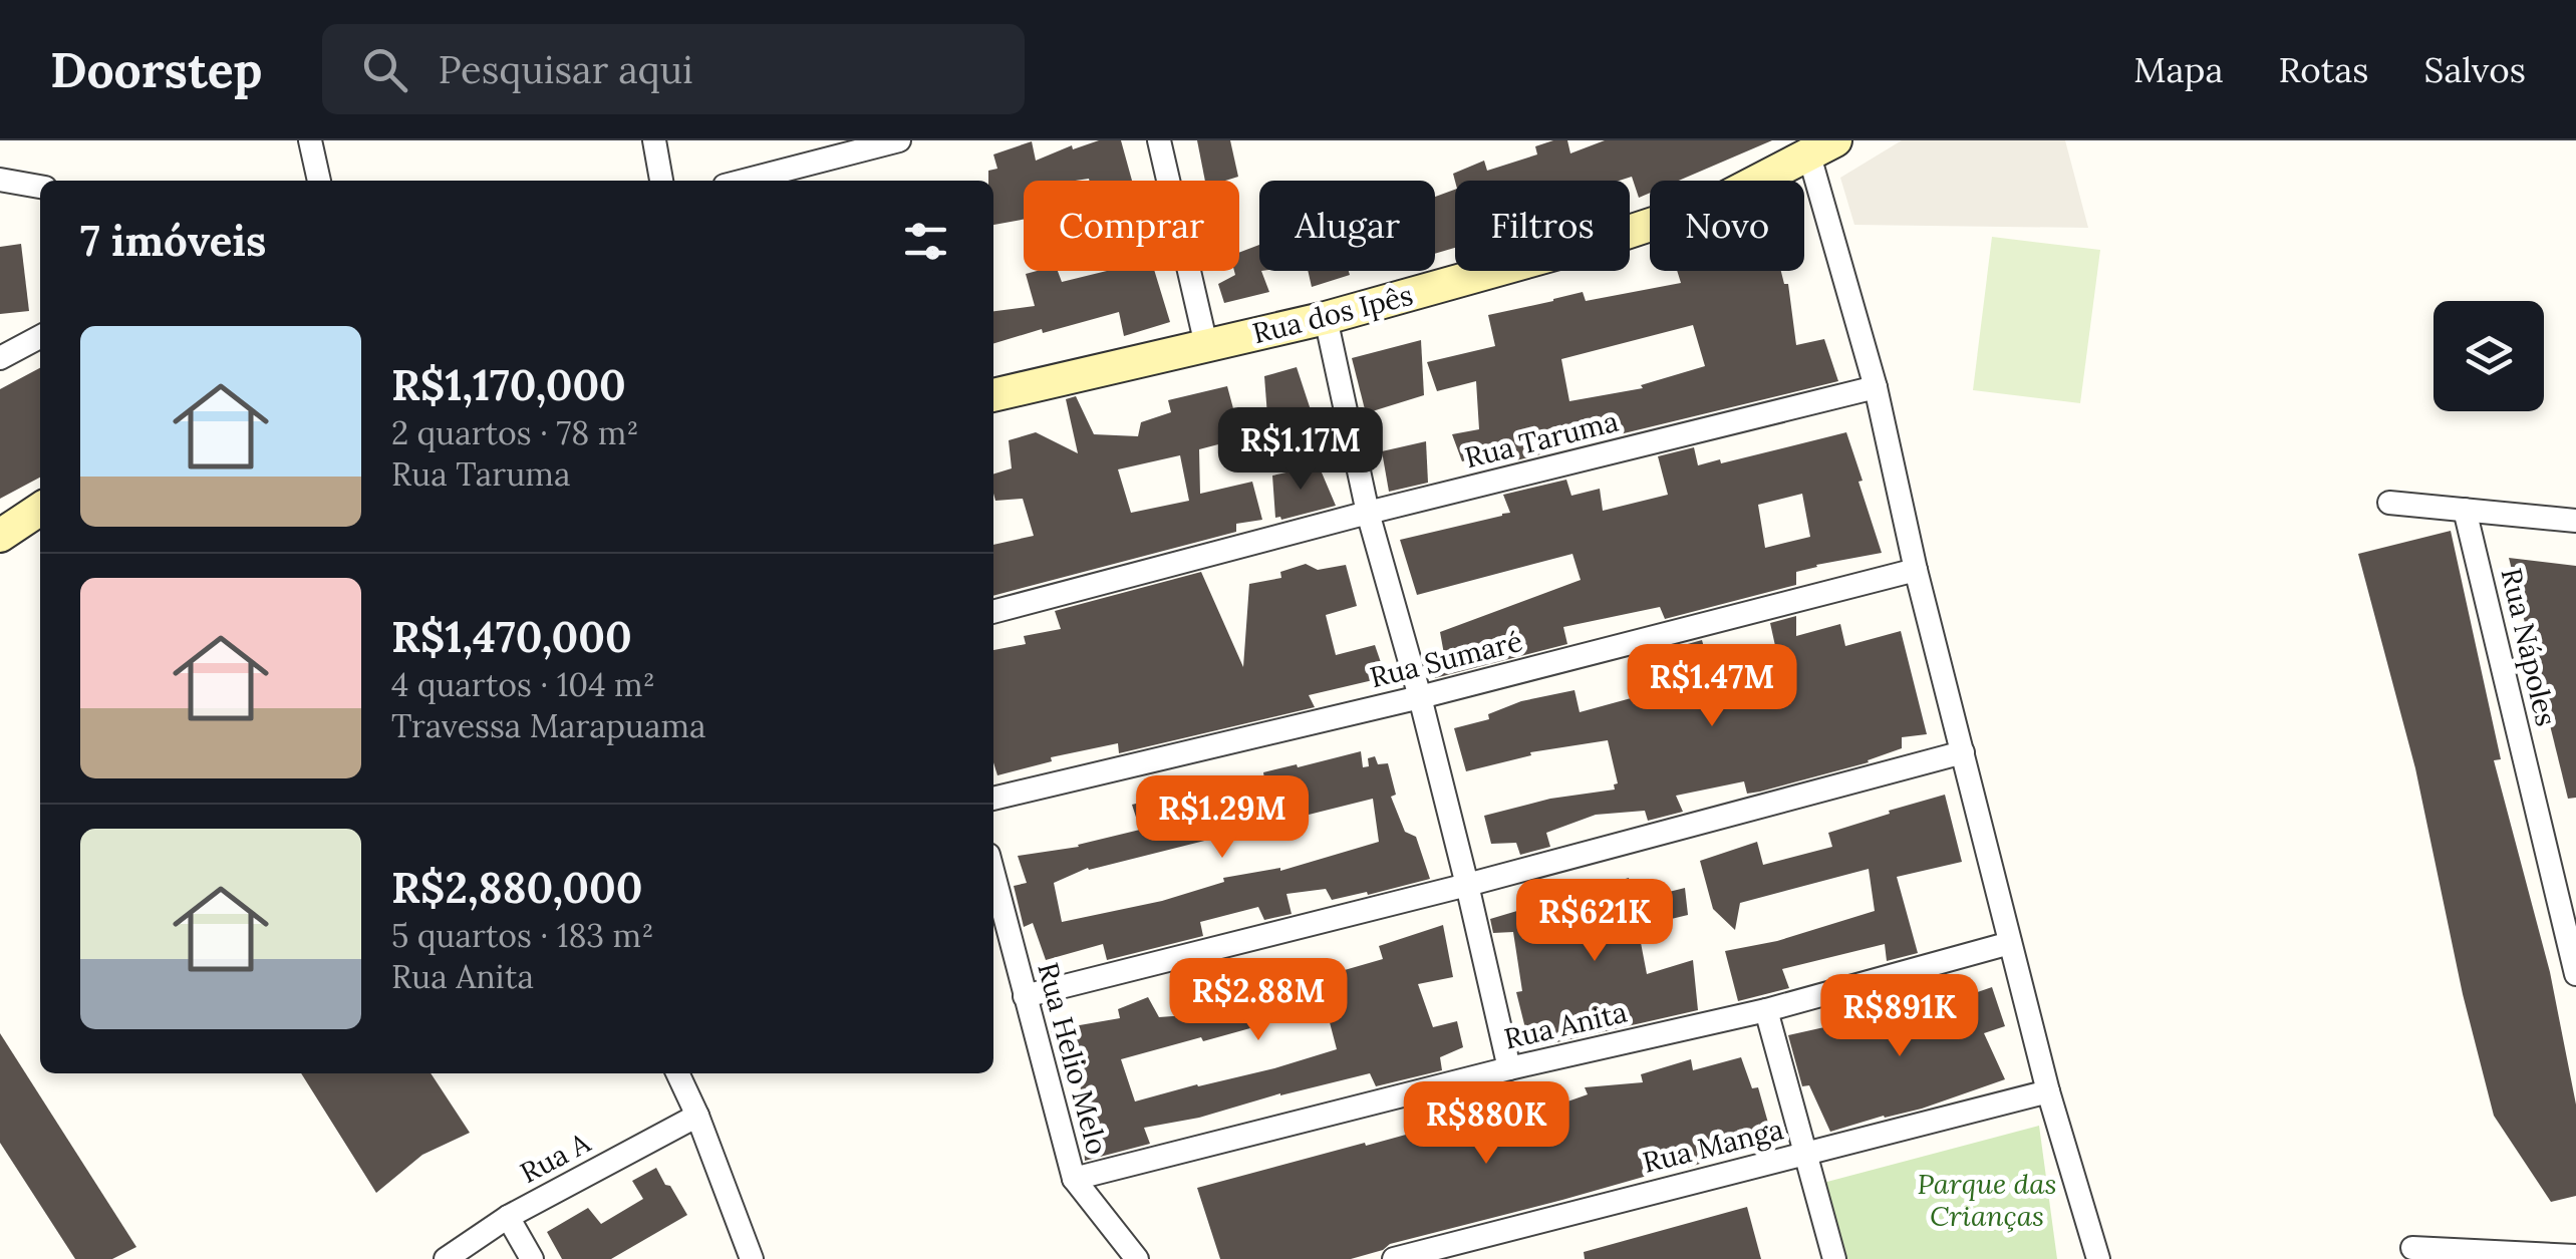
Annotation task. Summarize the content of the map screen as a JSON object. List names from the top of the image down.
{
  "streets": {
    "street": [
      "Rua dos Ipês",
      "Rua Taruma",
      "Rua Nápoles",
      "Rua Sumaré",
      "Rua Anita",
      "Rua Helio Melo",
      "Rua Manga",
      "Rua A"
    ]
  },
  "crossings": [
    ["Rua Anita", "Rua Helio Melo"]
  ],
  "parks": ["Parque das Crianças"],
  "page": {
    "header": "Doorstep",
    "search": "Pesquisar aqui",
    "nav": ["Mapa", "Rotas", "Salvos"],
    "chip": [
      "Comprar",
      "Alugar",
      "Filtros",
      "Novo"
    ],
    "heading": "7 imóveis",
    "list": [
      {
        "name": "R$1,170,000",
        "note": "2 quartos · 78 m² · Rua Taruma"
      },
      {
        "name": "R$1,470,000",
        "note": "4 quartos · 104 m² · Travessa Marapuama"
      },
      {
        "name": "R$2,880,000",
        "note": "5 quartos · 183 m² · Rua Anita"
      }
    ],
    "price": [
      "R$1.17M",
      "R$1.47M",
      "R$1.29M",
      "R$621K",
      "R$2.88M",
      "R$891K",
      "R$880K"
    ]
  }
}
